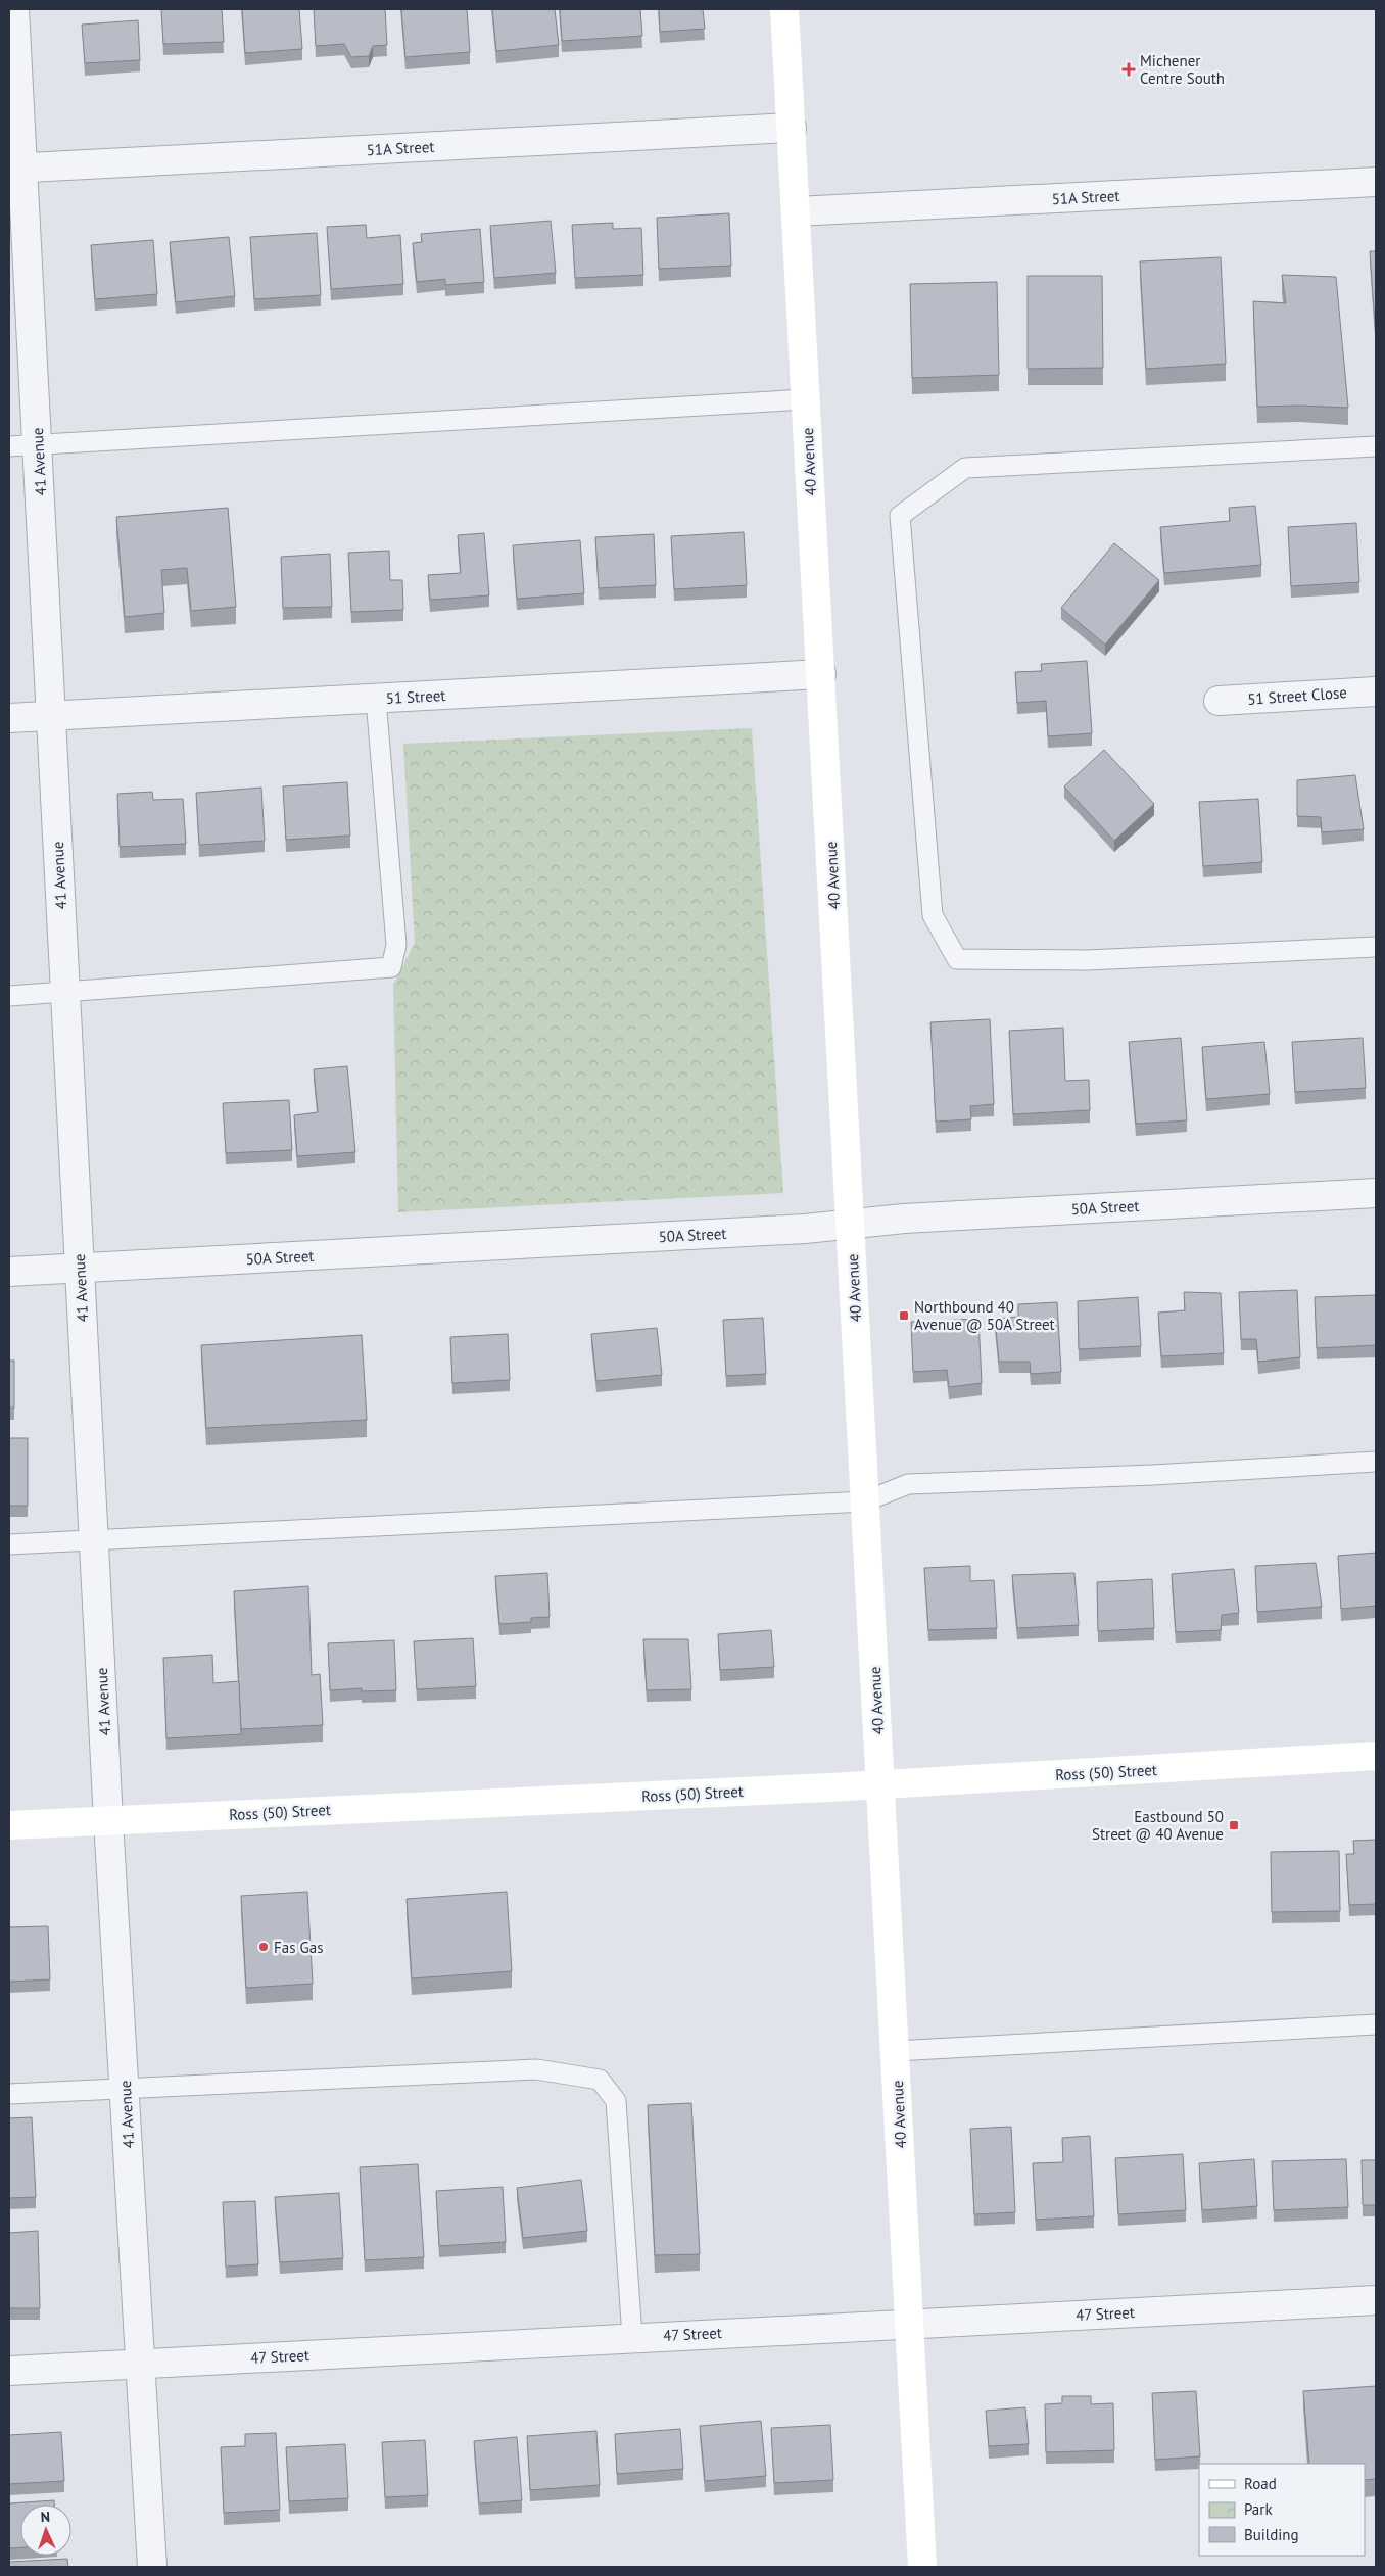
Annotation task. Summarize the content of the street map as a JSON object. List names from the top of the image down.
{
  "streets": {
    "main road": ["40 Avenue", "Ross (50) Street"],
    "street": [
      "51A Street",
      "41 Avenue",
      "51 Street Close",
      "51 Street",
      "50A Street",
      "47 Street"
    ]
  },
  "crossings": [
    ["51A Street", "41 Avenue"],
    ["51A Street", "40 Avenue"],
    ["41 Avenue", "51 Street"],
    ["41 Avenue", "50A Street"],
    ["41 Avenue", "Ross (50) Street"],
    ["41 Avenue", "47 Street"],
    ["40 Avenue", "51 Street"],
    ["40 Avenue", "50A Street"],
    ["40 Avenue", "Ross (50) Street"],
    ["40 Avenue", "47 Street"]
  ],
  "places": {
    "health": ["Michener Centre South"],
    "transit": ["Northbound 40 Avenue @ 50A Street", "Eastbound 50 Street @ 40 Avenue"],
    "other": ["Fas Gas"]
  },
  "legend": ["Road", "Park", "Building"],
  "north": "top"
}
